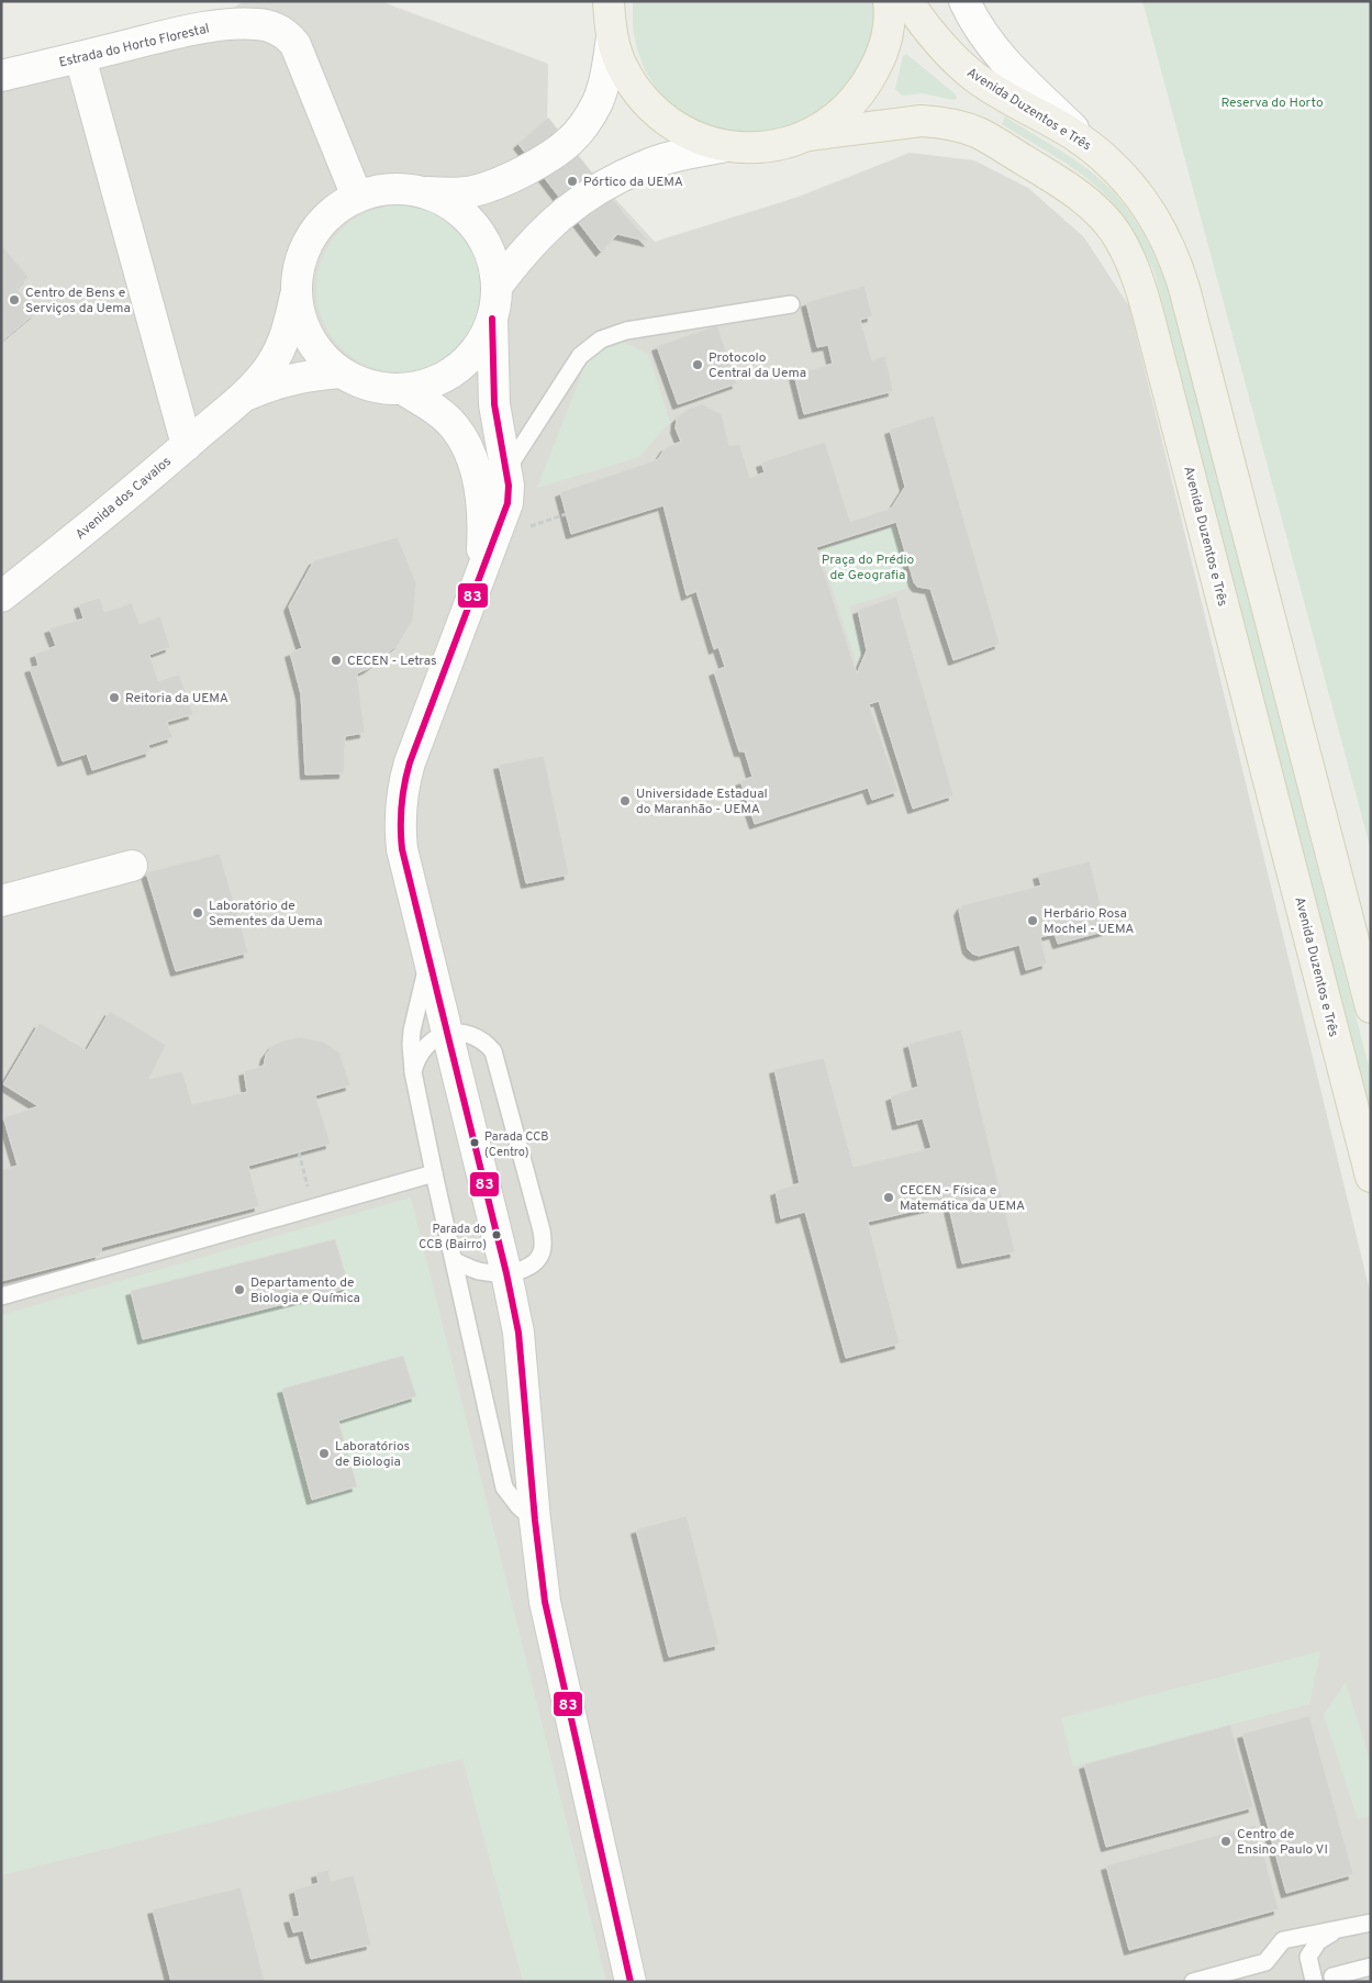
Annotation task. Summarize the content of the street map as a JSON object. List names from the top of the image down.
{
  "streets": {
    "main road": ["Avenida Duzentos e Três"],
    "street": ["Estrada do Horto Florestal", "Avenida dos Cavalos"]
  },
  "parks": ["Reserva do Horto", "Praça do Prédio de Geografia"],
  "places": [
    "Pórtico da UEMA",
    "Centro de Bens e Serviços da Uema",
    "Protocolo Central da Uema",
    "CECEN - Letras",
    "Reitoria da UEMA",
    "Universidade Estadual do Maranhão - UEMA",
    "Laboratório de Sementes da Uema",
    "Herbário Rosa Mochel - UEMA",
    "Parada CCB (Centro)",
    "CECEN - Física e Matemática da UEMA",
    "Parada do CCB (Bairro)",
    "Departamento de Biologia e Química",
    "Laboratórios de Biologia",
    "Centro de Ensino Paulo VI"
  ],
  "lines": ["transit line 83"]
}
